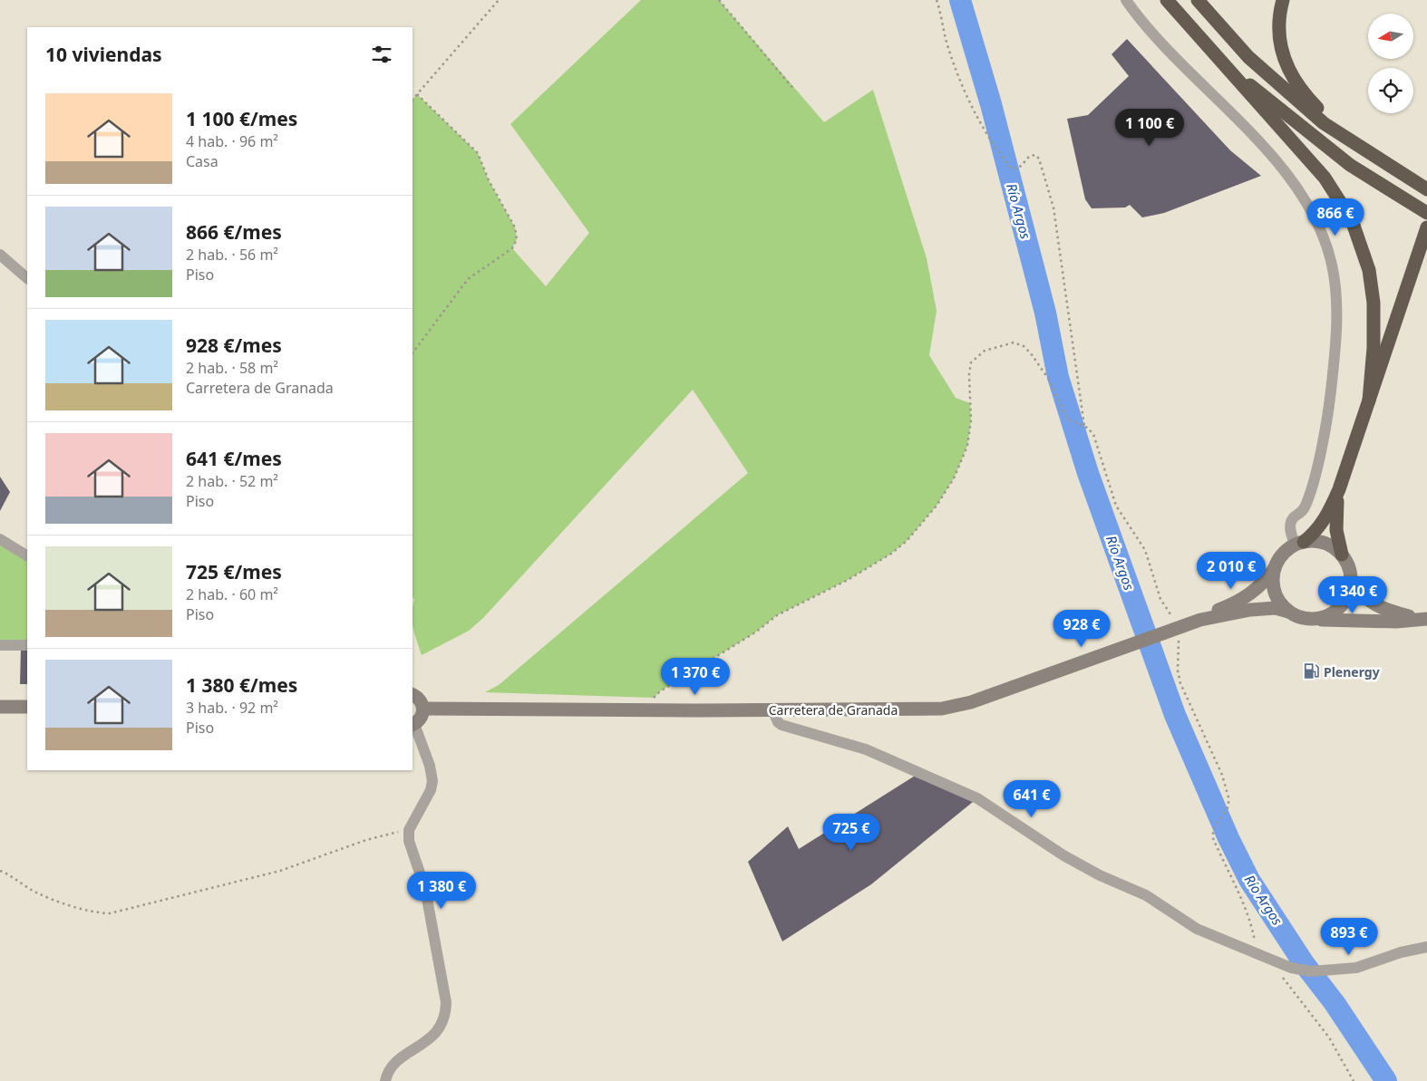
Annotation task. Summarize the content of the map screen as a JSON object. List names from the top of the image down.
{
  "streets": {
    "main road": ["Carretera de Granada"]
  },
  "water": ["Río Argos"],
  "places": {
    "fuel station": ["Plenergy"]
  },
  "north": "left",
  "page": {
    "heading": "10 viviendas",
    "list": [
      {
        "name": "1 100 €/mes",
        "note": "4 hab. · 96 m² · Casa"
      },
      {
        "name": "866 €/mes",
        "note": "2 hab. · 56 m² · Piso"
      },
      {
        "name": "928 €/mes",
        "note": "2 hab. · 58 m² · Carretera de Granada"
      },
      {
        "name": "641 €/mes",
        "note": "2 hab. · 52 m² · Piso"
      },
      {
        "name": "725 €/mes",
        "note": "2 hab. · 60 m² · Piso"
      },
      {
        "name": "1 380 €/mes",
        "note": "3 hab. · 92 m² · Piso"
      }
    ],
    "price": [
      "1 100 €",
      "866 €",
      "2 010 €",
      "1 340 €",
      "928 €",
      "1 370 €",
      "641 €",
      "725 €",
      "1 380 €",
      "893 €"
    ]
  }
}
